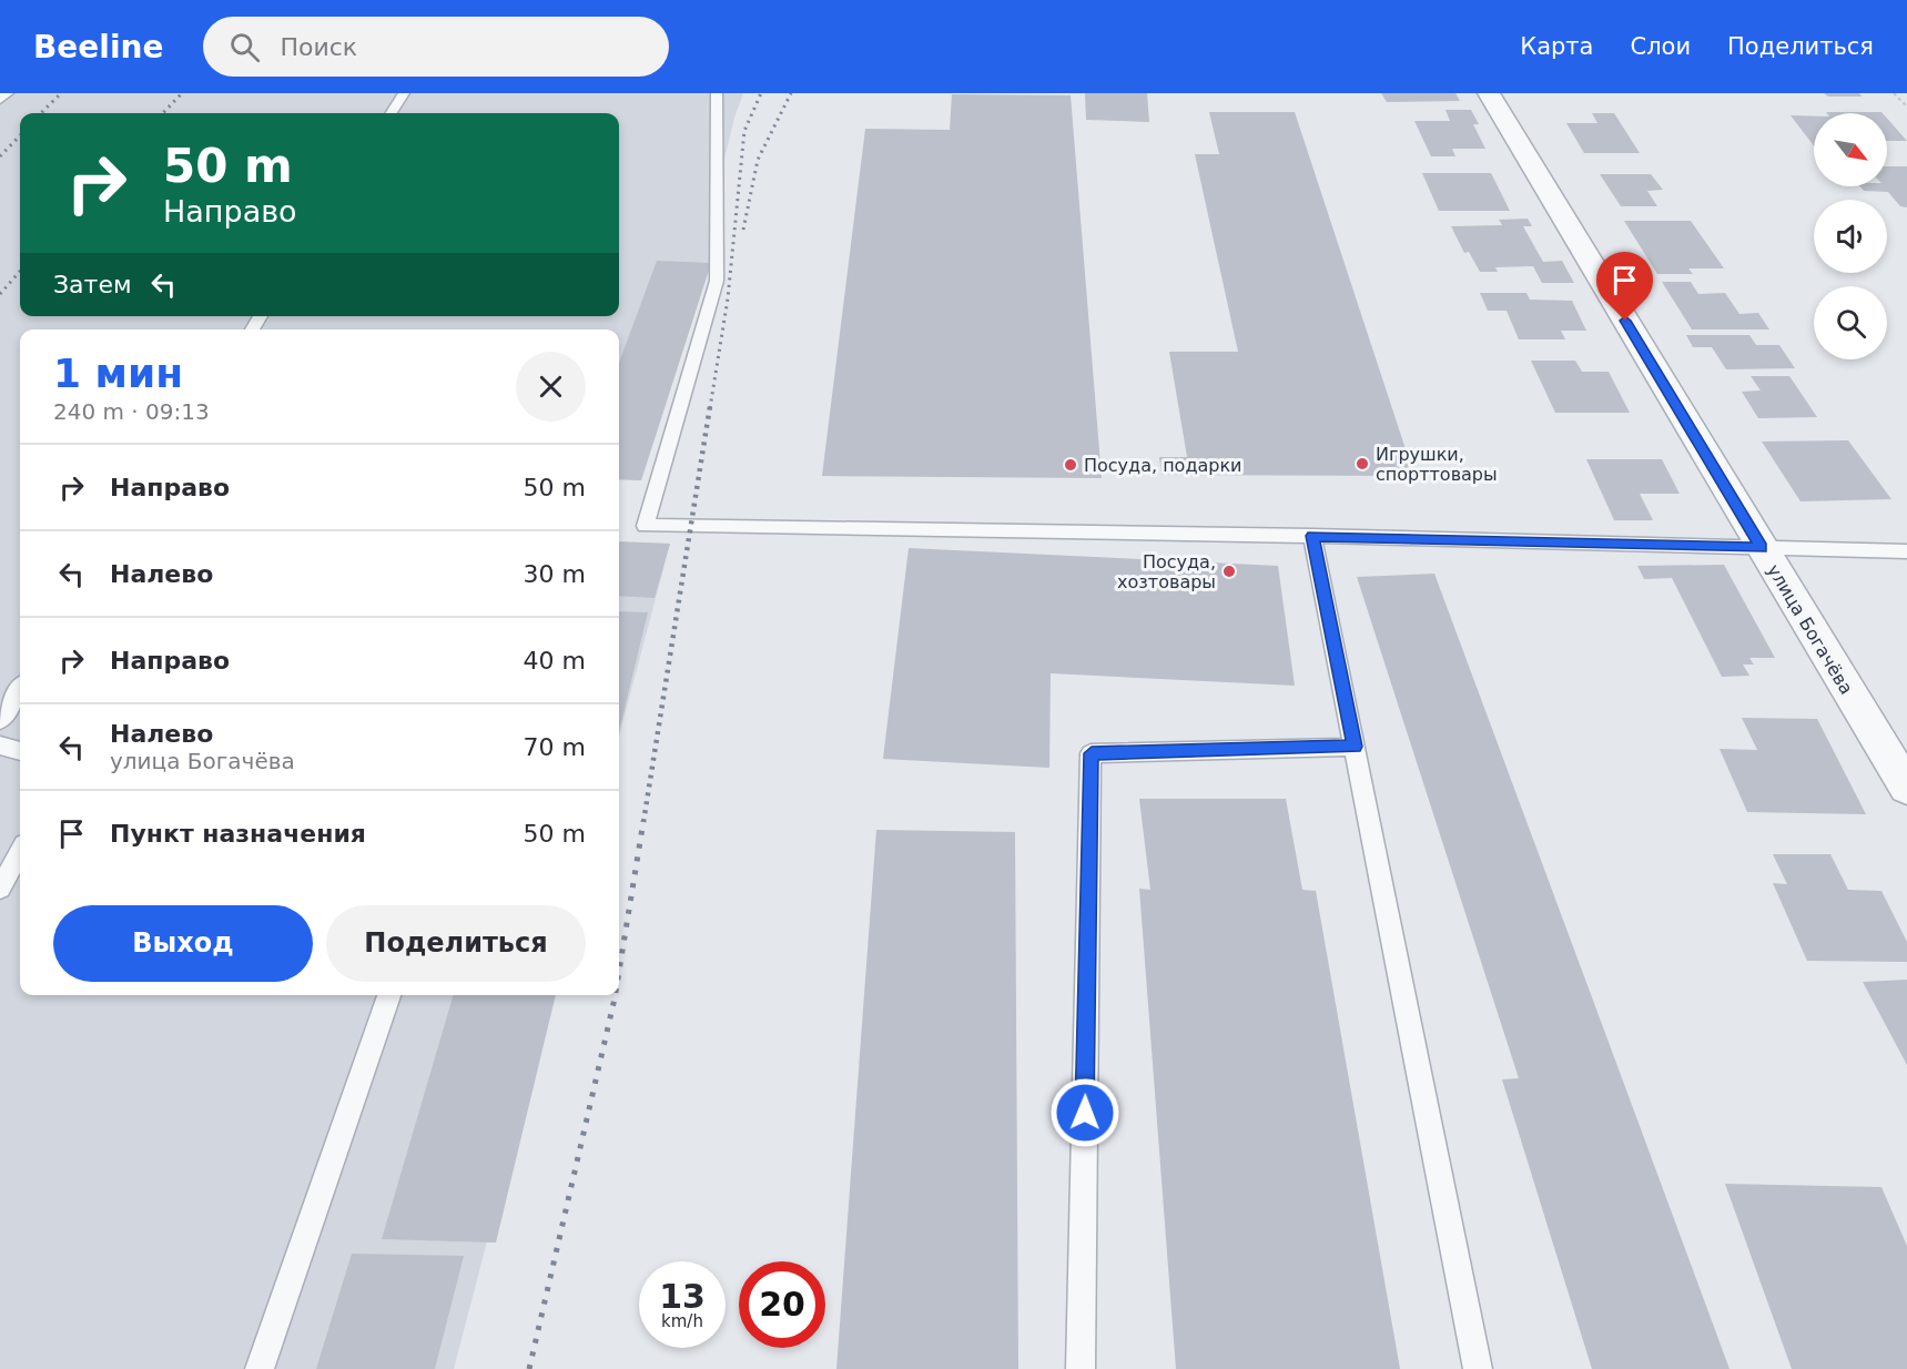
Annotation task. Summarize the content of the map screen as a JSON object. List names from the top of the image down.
{
  "streets": {
    "street": ["улица Богачёва"]
  },
  "places": ["Игрушки, спорттовары", "Посуда, подарки", "Посуда, хозтовары"],
  "north": "bottom right",
  "page": {
    "header": "Beeline",
    "search": "Поиск",
    "nav": ["Карта", "Слои", "Поделиться"],
    "turn": ["50 m", "Направо"],
    "then": "Затем",
    "heading": ["1 мин", "240 m · 09:13"],
    "list": [
      {
        "name": "Направо",
        "value": "50 m"
      },
      {
        "name": "Налево",
        "value": "30 m"
      },
      {
        "name": "Направо",
        "value": "40 m"
      },
      {
        "name": "Налево",
        "note": "улица Богачёва",
        "value": "70 m"
      },
      {
        "name": "Пункт назначения",
        "value": "50 m"
      }
    ],
    "buttons": ["Выход", "Поделиться"],
    "speed": "13 km/h",
    "limit": "20"
  }
}
